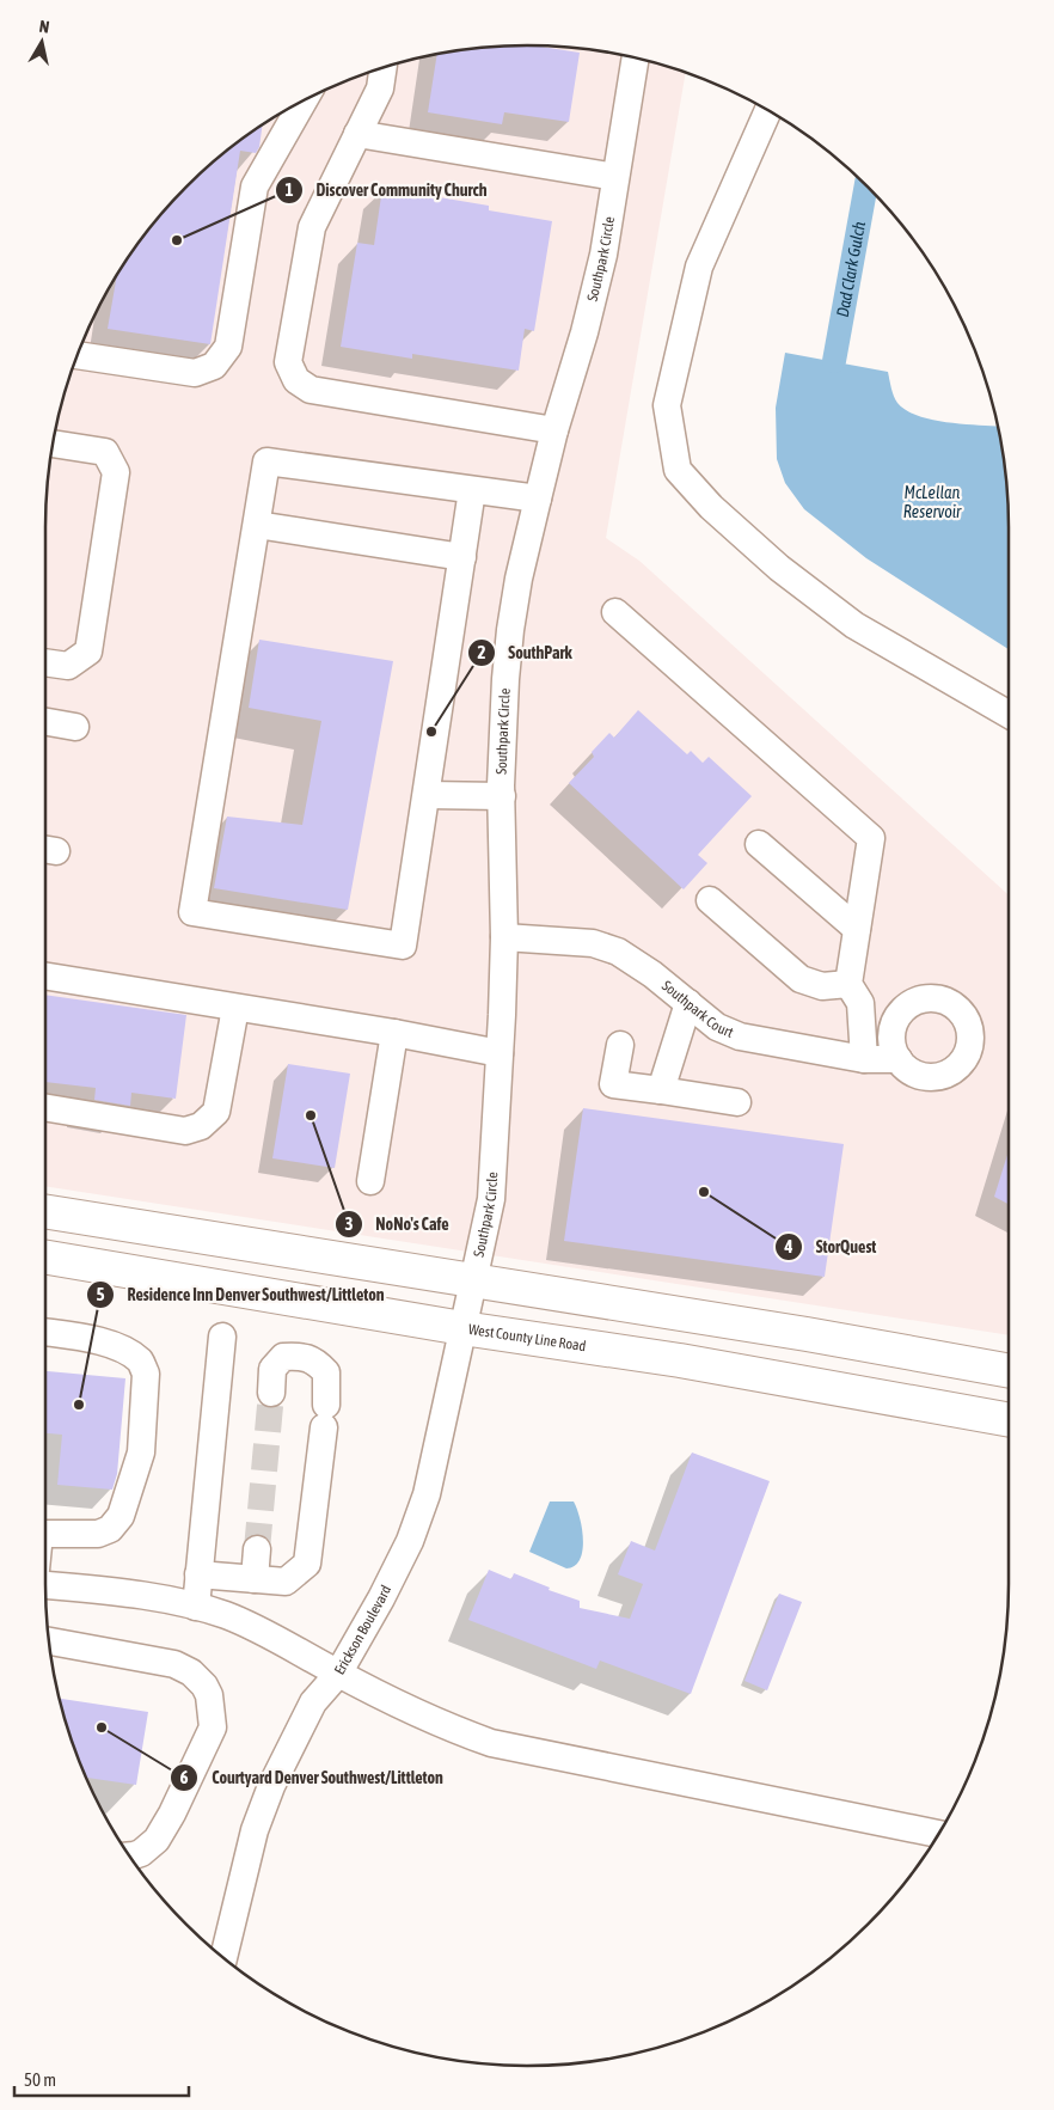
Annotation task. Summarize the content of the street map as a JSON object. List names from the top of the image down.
{
  "streets": {
    "main road": ["West County Line Road"],
    "street": ["Southpark Circle", "Southpark Court", "Erickson Boulevard"]
  },
  "crossings": [
    ["Southpark Circle", "Southpark Court"],
    ["Southpark Circle", "Erickson Boulevard"],
    ["West County Line Road", "Erickson Boulevard"]
  ],
  "water": ["Dad Clark Gulch", "McLellan Reservoir"],
  "places": [
    "Discover Community Church",
    "SouthPark",
    "NoNo's Cafe",
    "StorQuest",
    "Residence Inn Denver Southwest/Littleton",
    "Courtyard Denver Southwest/Littleton"
  ],
  "scale_bar": "50 m",
  "north": "top"
}
